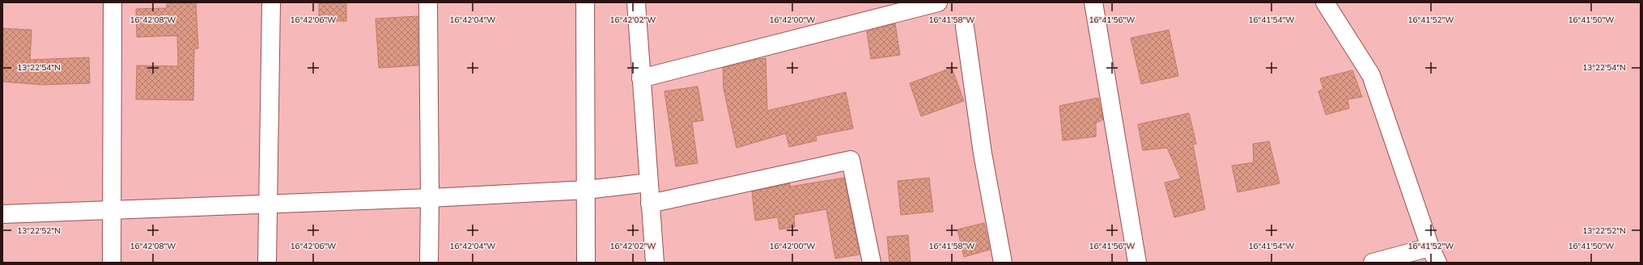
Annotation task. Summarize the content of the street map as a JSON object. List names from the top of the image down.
{
  "coordinates": [
    "16°42'08\"W",
    "16°42'06\"W",
    "16°42'04\"W",
    "16°42'02\"W",
    "16°42'00\"W",
    "16°41'58\"W",
    "16°41'56\"W",
    "16°41'54\"W",
    "16°41'52\"W",
    "16°41'50\"W",
    "13°22'54\"N",
    "13°22'52\"N"
  ]
}
